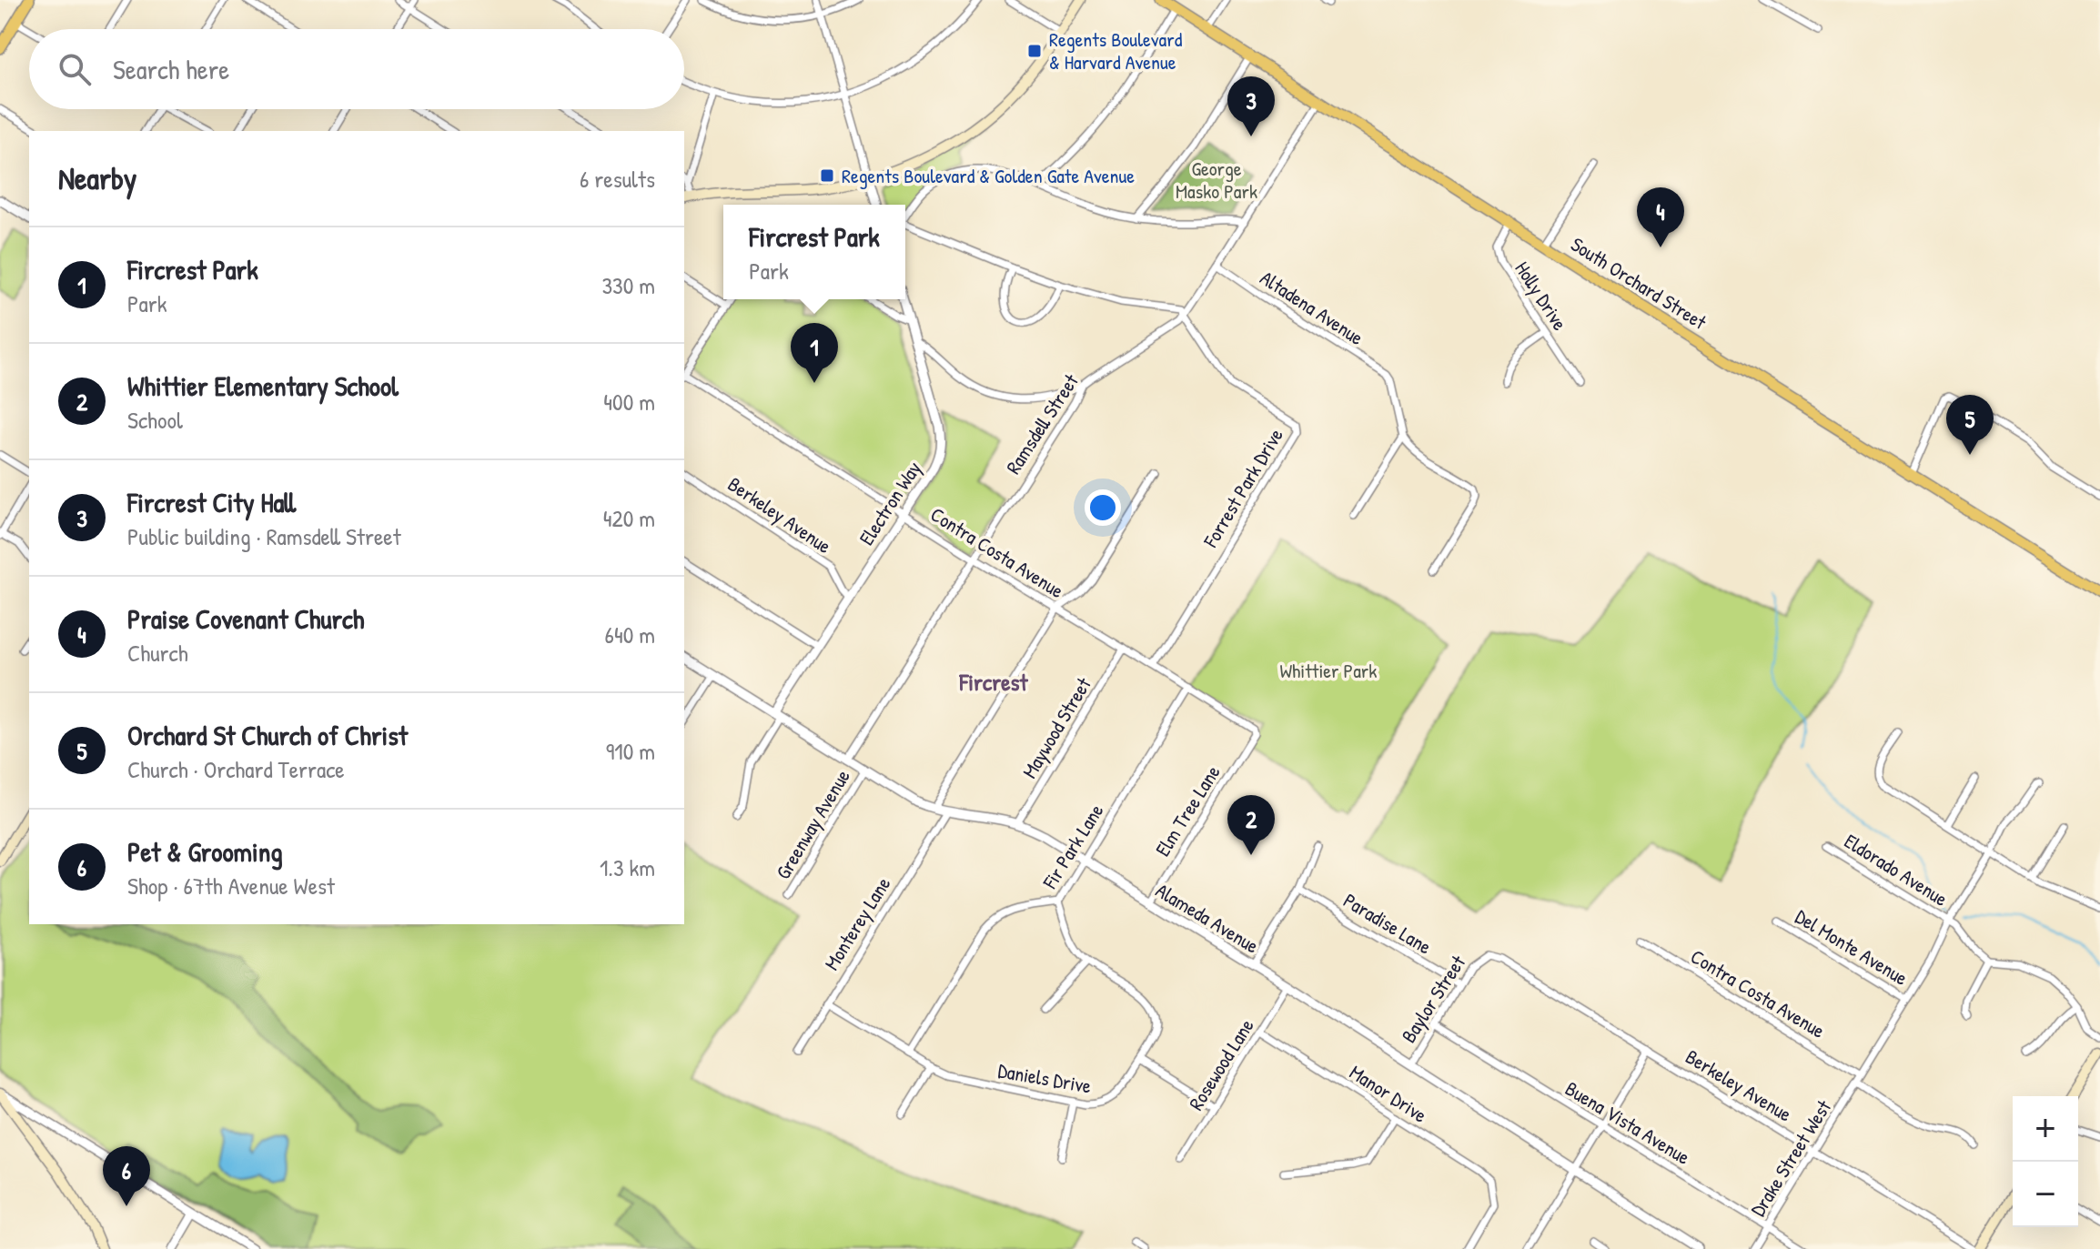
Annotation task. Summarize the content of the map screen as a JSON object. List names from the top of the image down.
{
  "streets": {
    "main road": ["South Orchard Street"],
    "street": [
      "Holly Drive",
      "Altadena Avenue",
      "Ramsdell Street",
      "Forrest Park Drive",
      "Electron Way",
      "Berkeley Avenue",
      "Contra Costa Avenue",
      "Maywood Street",
      "Elm Tree Lane",
      "Greenway Avenue",
      "Fir Park Lane",
      "Eldorado Avenue",
      "Alameda Avenue",
      "Monterey Lane",
      "Paradise Lane",
      "Del Monte Avenue",
      "Baylor Street",
      "Rosewood Lane",
      "Daniels Drive",
      "Manor Drive",
      "Buena Vista Avenue",
      "Drake Street West"
    ]
  },
  "crossings": [
    ["South Orchard Street", "Holly Drive"],
    ["South Orchard Street", "Ramsdell Street"],
    ["Altadena Avenue", "Ramsdell Street"],
    ["Ramsdell Street", "Forrest Park Drive"],
    ["Ramsdell Street", "Contra Costa Avenue"],
    ["Ramsdell Street", "Alameda Avenue"],
    ["Forrest Park Drive", "Contra Costa Avenue"],
    ["Electron Way", "Berkeley Avenue"],
    ["Electron Way", "Contra Costa Avenue"],
    ["Electron Way", "Alameda Avenue"],
    ["Berkeley Avenue", "Baylor Street"],
    ["Berkeley Avenue", "Drake Street West"],
    ["Contra Costa Avenue", "Maywood Street"],
    ["Contra Costa Avenue", "Elm Tree Lane"],
    ["Contra Costa Avenue", "Fir Park Lane"],
    ["Contra Costa Avenue", "Drake Street West"],
    ["Maywood Street", "Alameda Avenue"],
    ["Elm Tree Lane", "Alameda Avenue"],
    ["Greenway Avenue", "Alameda Avenue"],
    ["Fir Park Lane", "Alameda Avenue"],
    ["Fir Park Lane", "Daniels Drive"],
    ["Alameda Avenue", "Monterey Lane"],
    ["Alameda Avenue", "Baylor Street"],
    ["Alameda Avenue", "Rosewood Lane"],
    ["Monterey Lane", "Daniels Drive"],
    ["Paradise Lane", "Baylor Street"],
    ["Baylor Street", "Buena Vista Avenue"],
    ["Rosewood Lane", "Manor Drive"],
    ["Buena Vista Avenue", "Drake Street West"]
  ],
  "districts": ["Fircrest"],
  "parks": ["George Masko Park", "Whittier Park"],
  "places": {
    "transit": ["Regents Boulevard & Harvard Avenue", "Regents Boulevard & Golden Gate Avenue"]
  },
  "page": {
    "search": "Search here",
    "pins": [
      "3",
      "4",
      "1",
      "5",
      "2",
      "6"
    ],
    "heading": ["Nearby", "6 results"],
    "popup": ["Fircrest Park", "Park"],
    "list": [
      {
        "mark": "1",
        "name": "Fircrest Park",
        "note": "Park",
        "value": "330 m"
      },
      {
        "mark": "2",
        "name": "Whittier Elementary School",
        "note": "School",
        "value": "400 m"
      },
      {
        "mark": "3",
        "name": "Fircrest City Hall",
        "note": "Public building · Ramsdell Street",
        "value": "420 m"
      },
      {
        "mark": "4",
        "name": "Praise Covenant Church",
        "note": "Church",
        "value": "640 m"
      },
      {
        "mark": "5",
        "name": "Orchard St Church of Christ",
        "note": "Church · Orchard Terrace",
        "value": "910 m"
      },
      {
        "mark": "6",
        "name": "Pet & Grooming",
        "note": "Shop · 67th Avenue West",
        "value": "1.3 km"
      }
    ],
    "map_buttons": ["+", "−"]
  }
}
